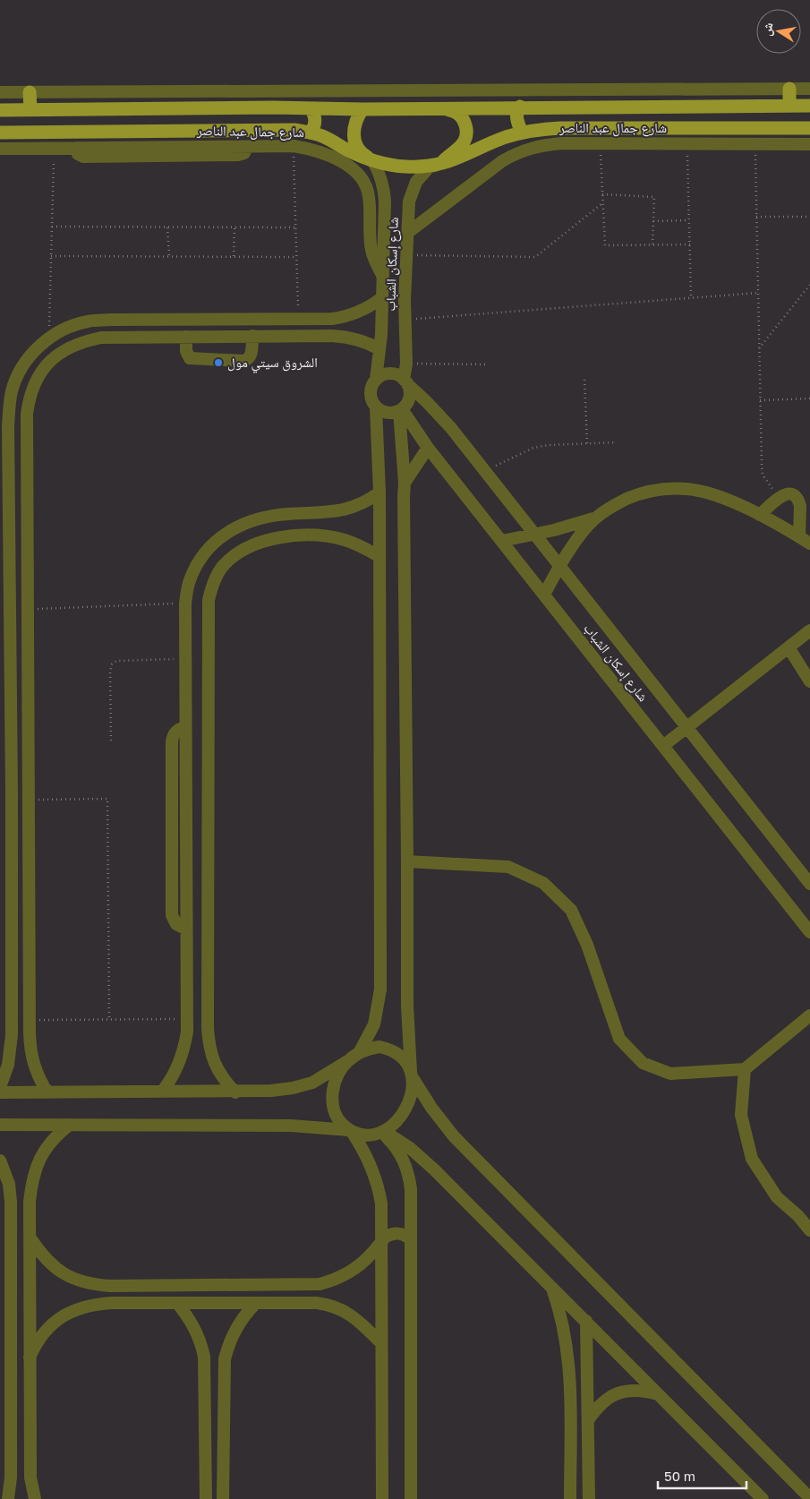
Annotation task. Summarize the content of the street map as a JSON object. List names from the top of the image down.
{
  "streets": {
    "main road": ["شارع جمال عبد الناصر"],
    "street": ["شارع إسكان الشباب"]
  },
  "crossings": [
    ["شارع جمال عبد الناصر", "شارع إسكان الشباب"]
  ],
  "places": ["الشروق سيتي مول"],
  "scale_bar": "50 m",
  "north": "left"
}
